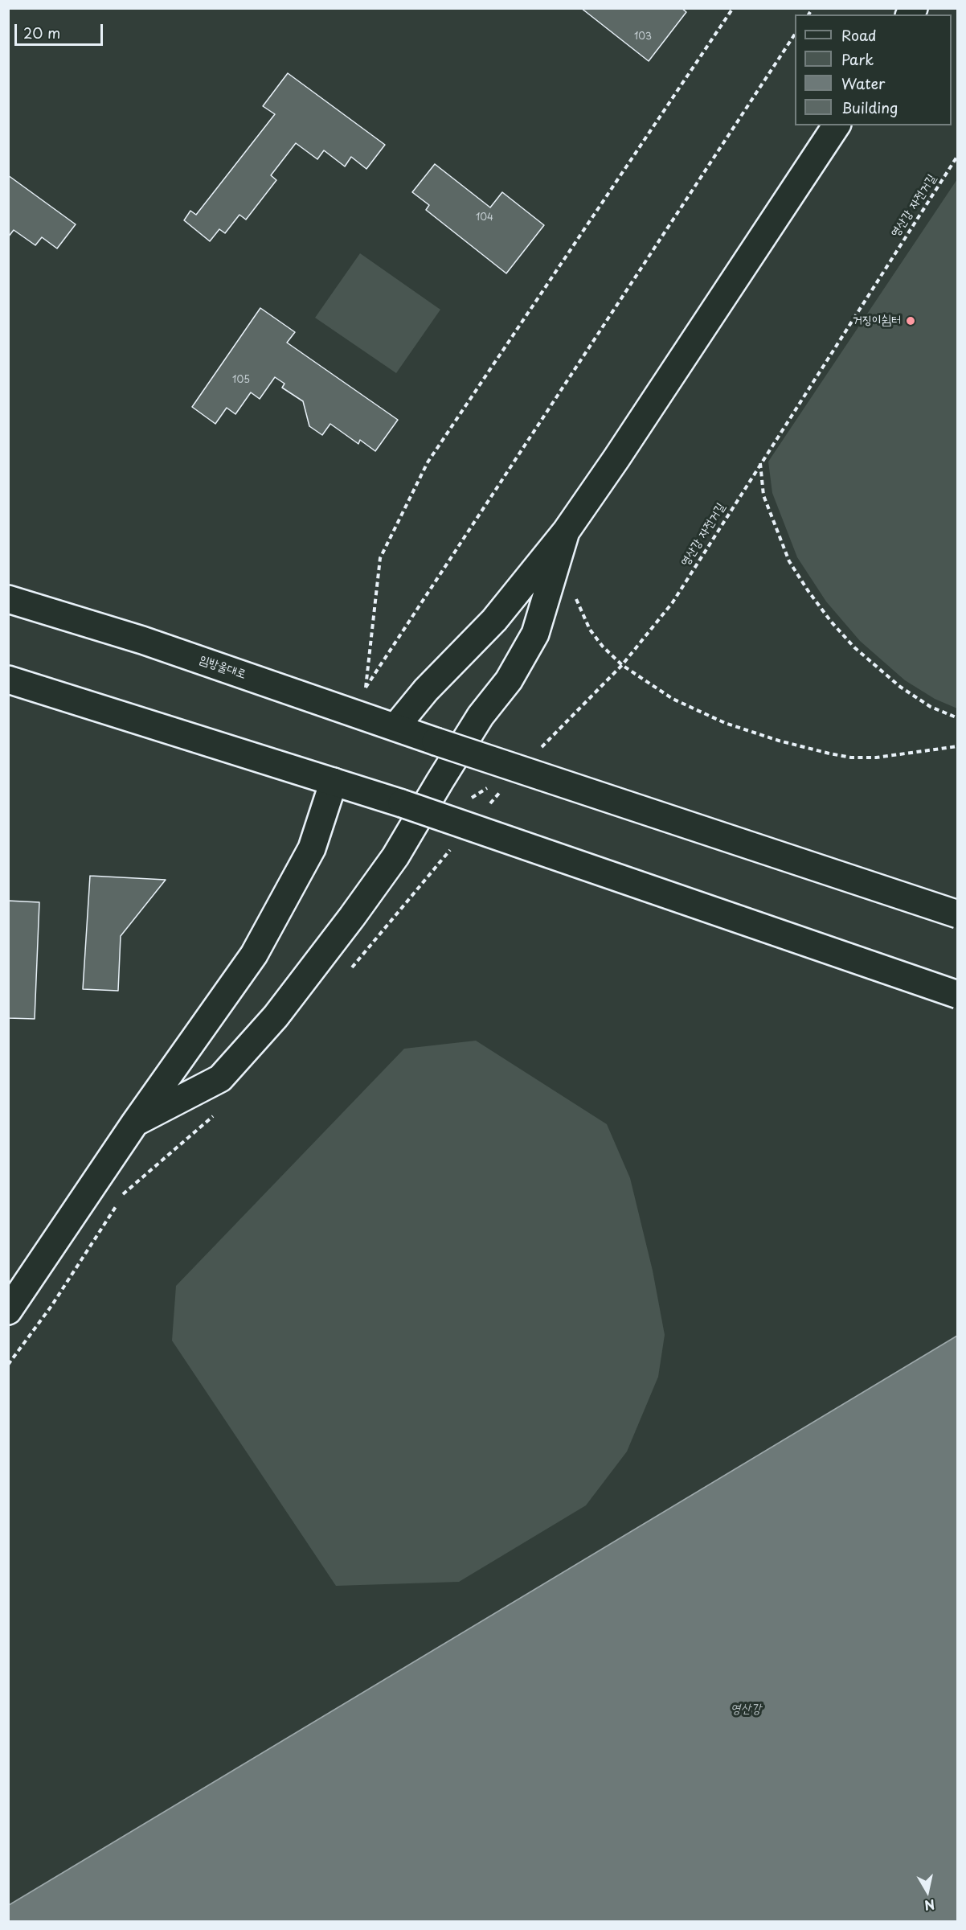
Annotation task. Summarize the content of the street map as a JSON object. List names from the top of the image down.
{
  "streets": {
    "street": ["임방울대로"],
    "path": ["영산강 자전거길"]
  },
  "water": ["영산강"],
  "places": ["거징이쉼터"],
  "house_numbers": ["103", "104", "105"],
  "legend": [
    "Road",
    "Park",
    "Water",
    "Building"
  ],
  "scale_bar": "20 m",
  "north": "bottom"
}
